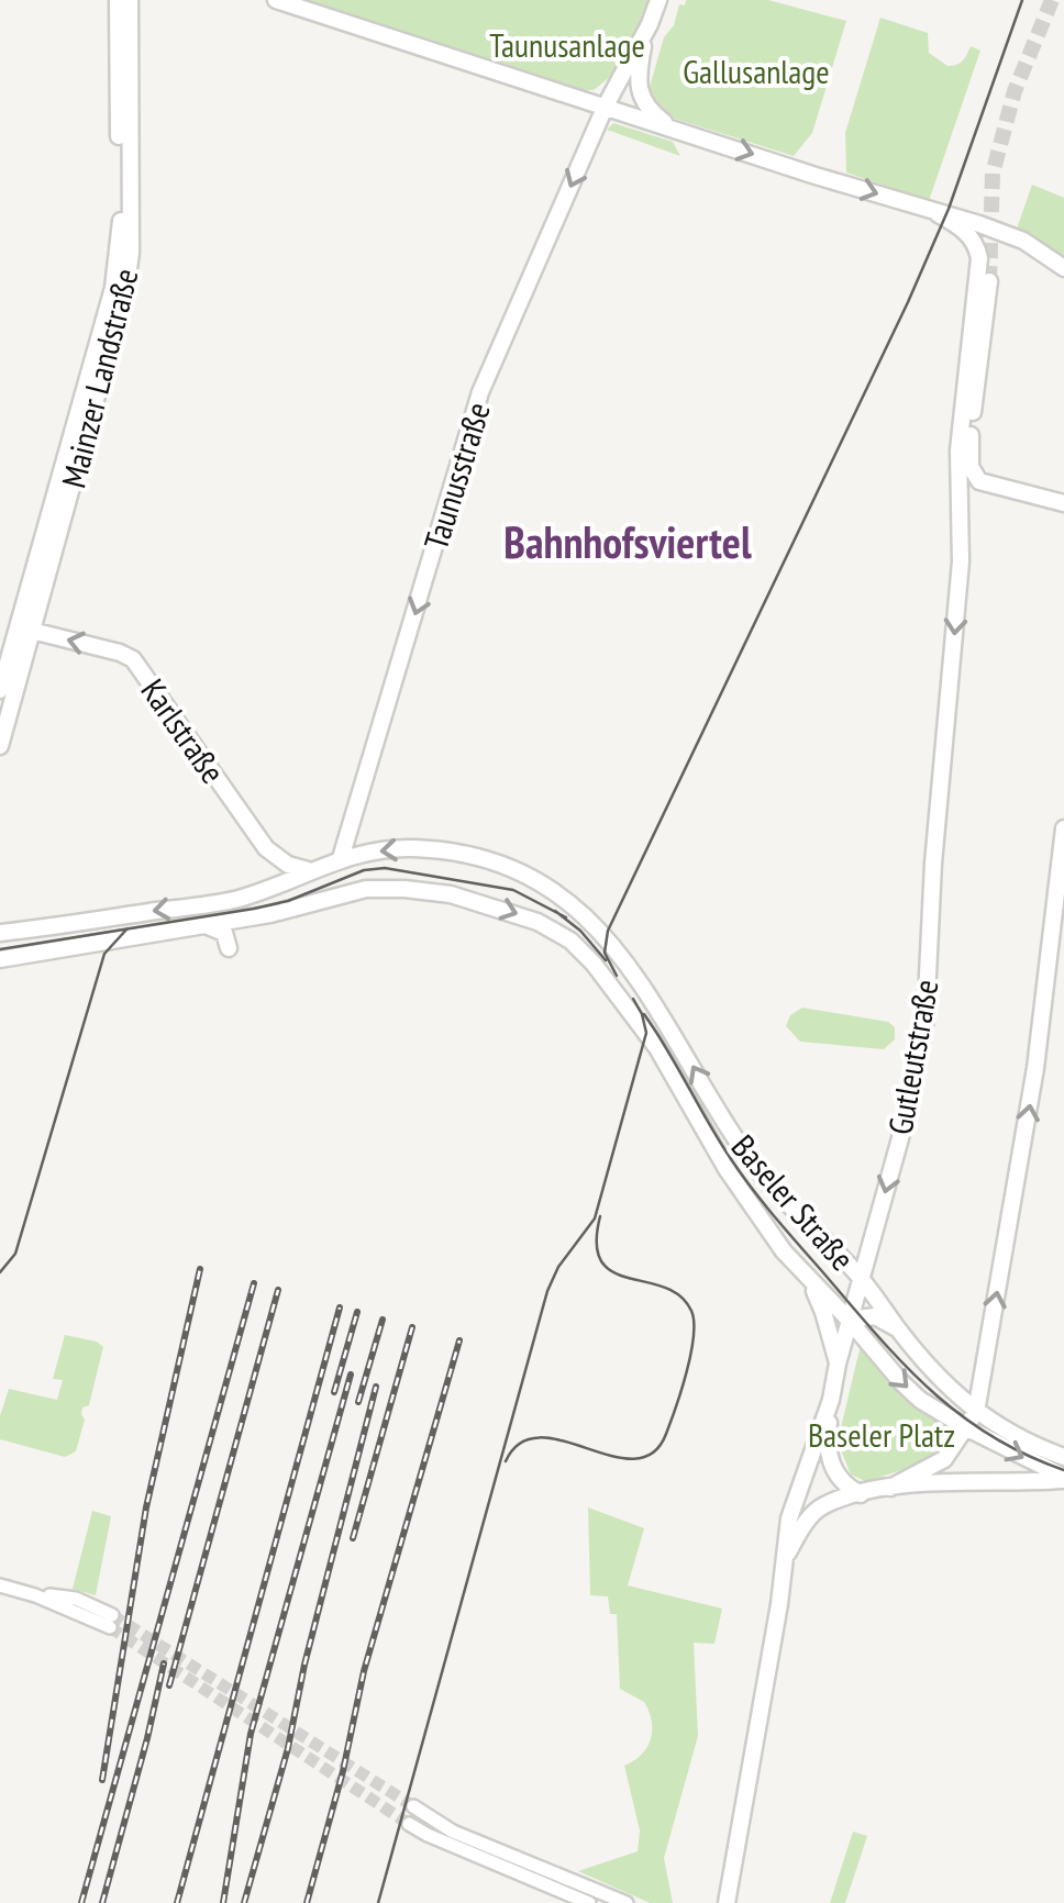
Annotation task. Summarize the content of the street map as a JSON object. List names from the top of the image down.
{
  "streets": {
    "main road": [
      "Mainzer Landstraße",
      "Taunusstraße",
      "Karlstraße",
      "Gutleutstraße",
      "Baseler Straße"
    ]
  },
  "crossings": [
    ["Mainzer Landstraße", "Karlstraße"],
    ["Taunusstraße", "Baseler Straße"],
    ["Karlstraße", "Baseler Straße"],
    ["Gutleutstraße", "Baseler Straße"]
  ],
  "one_way": ["Taunusstraße", "Karlstraße"],
  "districts": ["Bahnhofsviertel"],
  "parks": ["Taunusanlage", "Gallusanlage", "Baseler Platz"]
}
